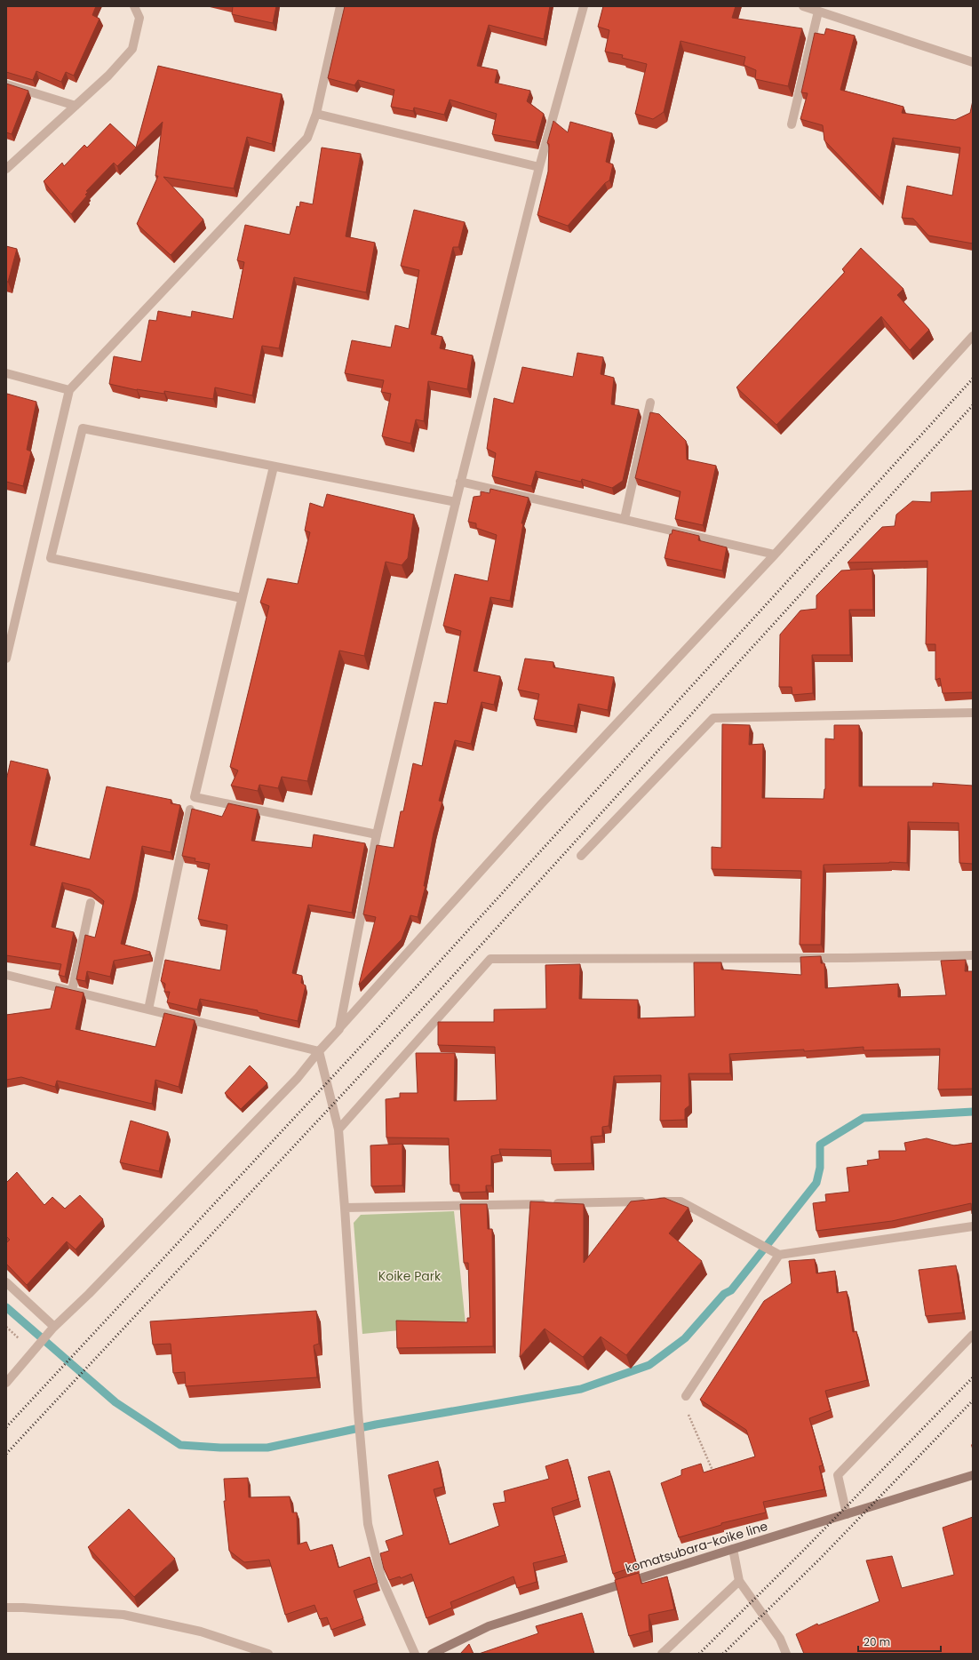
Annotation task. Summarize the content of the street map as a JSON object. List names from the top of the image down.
{
  "streets": {
    "main road": ["komatsubara-koike line"]
  },
  "parks": ["Koike Park"],
  "scale_bar": "20 m"
}
